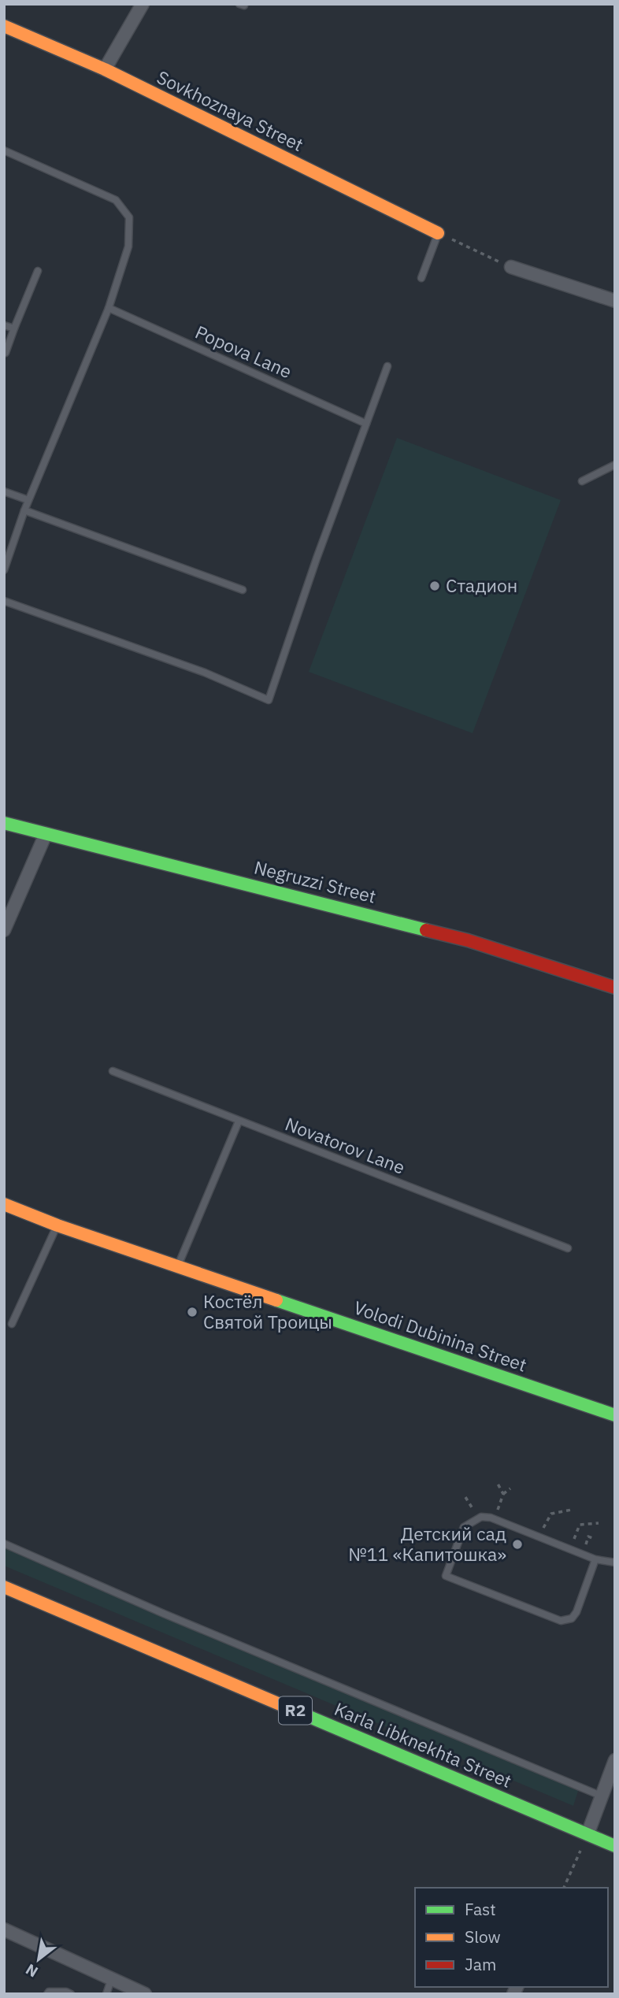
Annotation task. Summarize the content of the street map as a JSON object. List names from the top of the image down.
{
  "streets": {
    "street": [
      "Sovkhoznaya Street",
      "Negruzzi Street",
      "Volodi Dubinina Street",
      "R2",
      "Karla Libknekhta Street"
    ],
    "lane": ["Popova Lane", "Novatorov Lane"]
  },
  "places": ["Стадион", "Костёл Святой Троицы", "Детский сад №11 «Капитошка»"],
  "legend": ["Fast", "Slow", "Jam"],
  "north": "bottom left"
}
